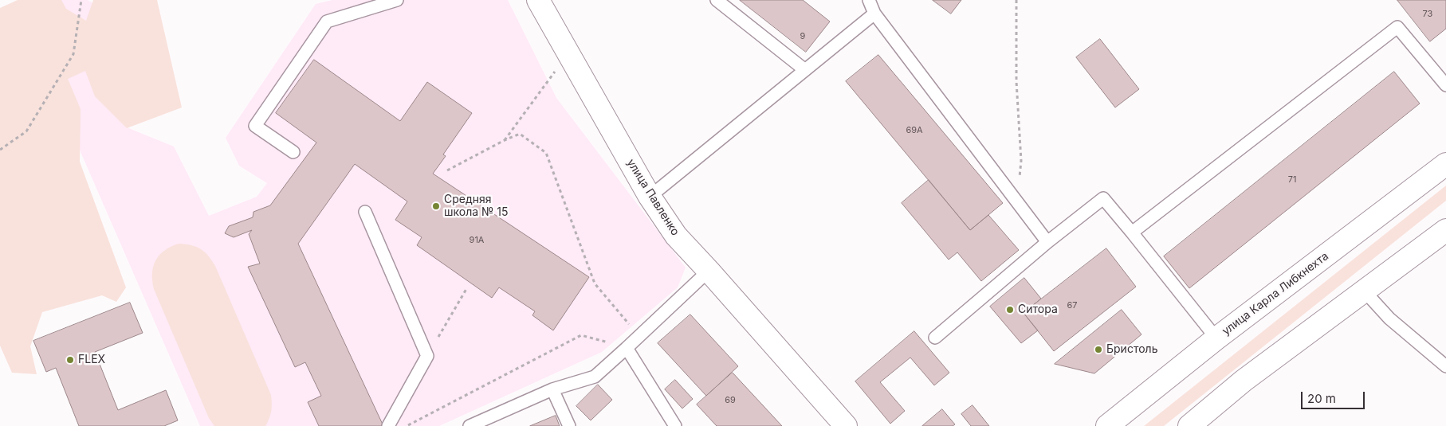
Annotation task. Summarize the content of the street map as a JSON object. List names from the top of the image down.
{
  "streets": {
    "main road": ["улица Павленко", "улица Карла Либкнехта"]
  },
  "places": [
    "Средняя школа № 15",
    "Ситора",
    "Бристоль",
    "FLEX"
  ],
  "house_numbers": [
    "73",
    "9",
    "69А",
    "71",
    "91А",
    "67",
    "69"
  ],
  "scale_bar": "20 m"
}
